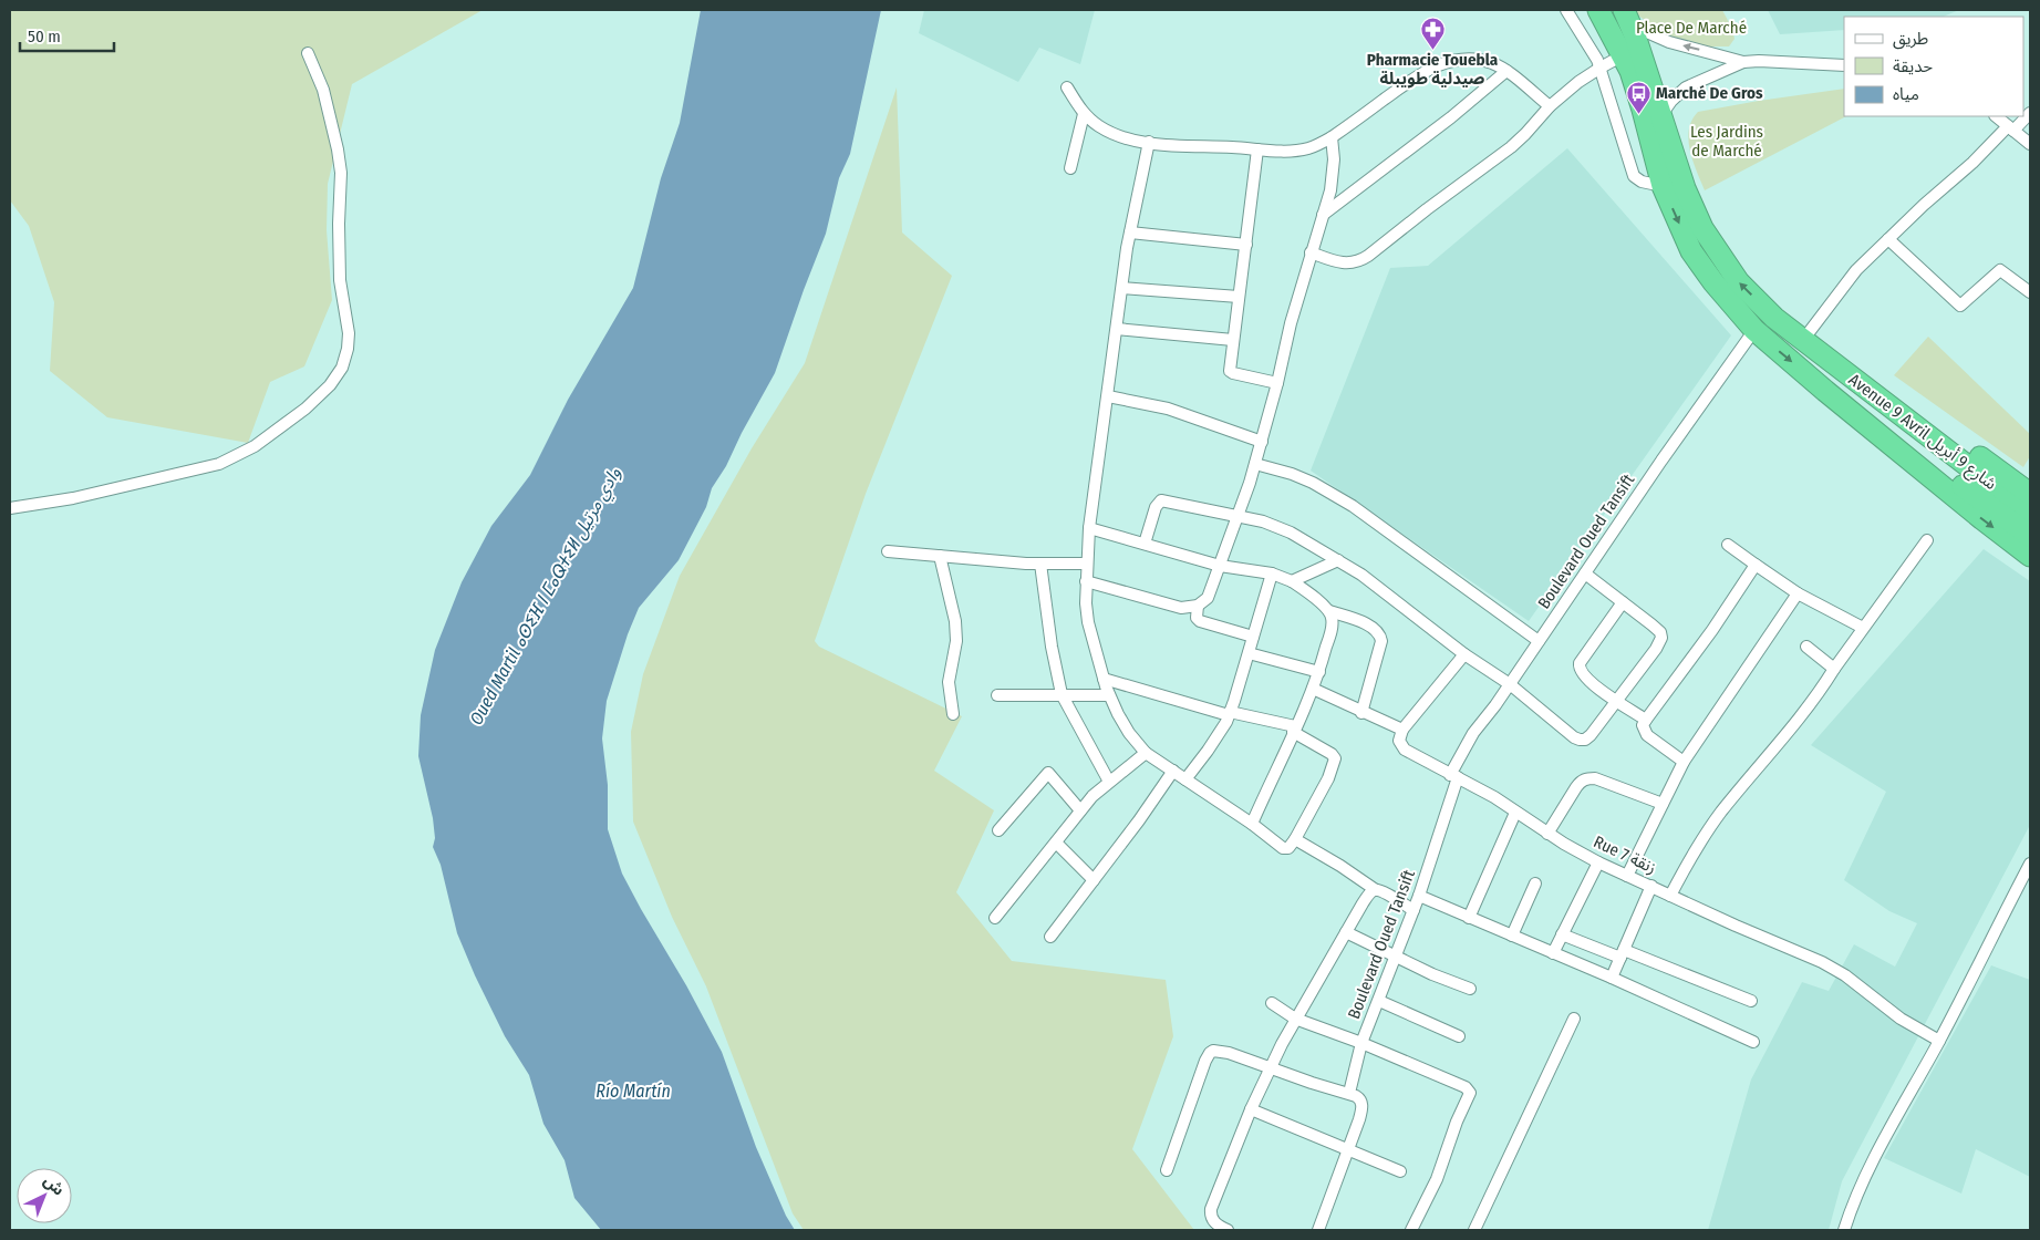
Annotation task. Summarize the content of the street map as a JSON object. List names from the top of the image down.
{
  "streets": {
    "highway": ["Avenue 9 Avril شارع 9 أبريل"],
    "street": ["Boulevard Oued Tansift", "Rue 7 زنقة"]
  },
  "crossings": [
    ["Avenue 9 Avril شارع 9 أبريل", "Boulevard Oued Tansift"],
    ["Boulevard Oued Tansift", "Rue 7 زنقة"]
  ],
  "water": ["Oued Martil ⴰⵙⵉⴼ ⵏ ⵎⴰⵕⵜⵉⵍ وادي مرتيل", "Río Martín"],
  "parks": ["Place De Marché", "Les Jardins de Marché"],
  "places": {
    "pharmacy": ["Pharmacie Touebla صيدلية طويبلة"],
    "bus stop": ["Marché De Gros"]
  },
  "legend": ["طريق", "حديقة", "مياه"],
  "scale_bar": "50 m",
  "north": "top right"
}
